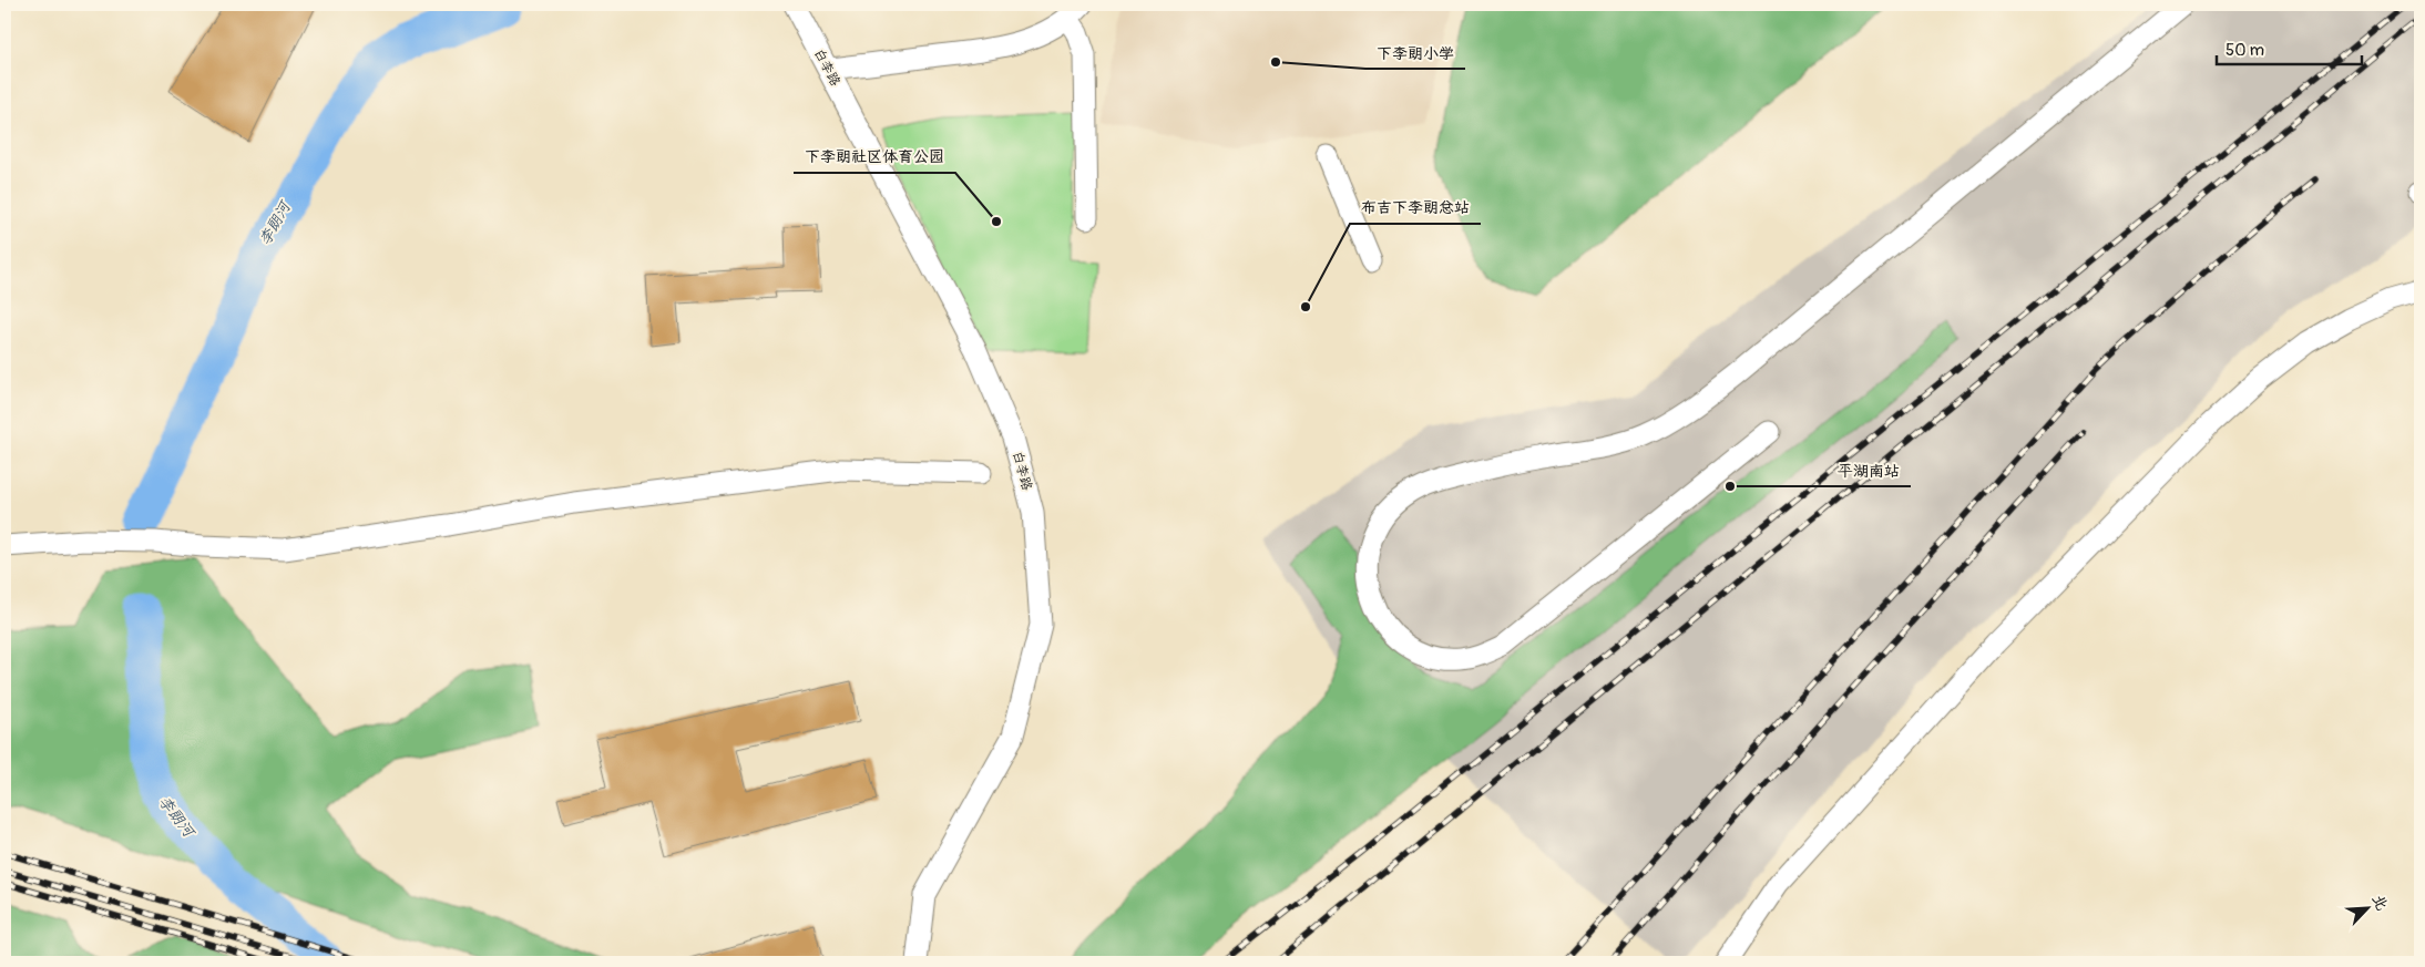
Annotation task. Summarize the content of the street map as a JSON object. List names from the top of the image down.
{
  "streets": {
    "street": ["白李路"]
  },
  "water": ["李朗河"],
  "places": [
    "下李朗小学",
    "下李朗社区体育公园",
    "布吉下李朗总站",
    "平湖南站"
  ],
  "scale_bar": "50 m",
  "north": "top right"
}
